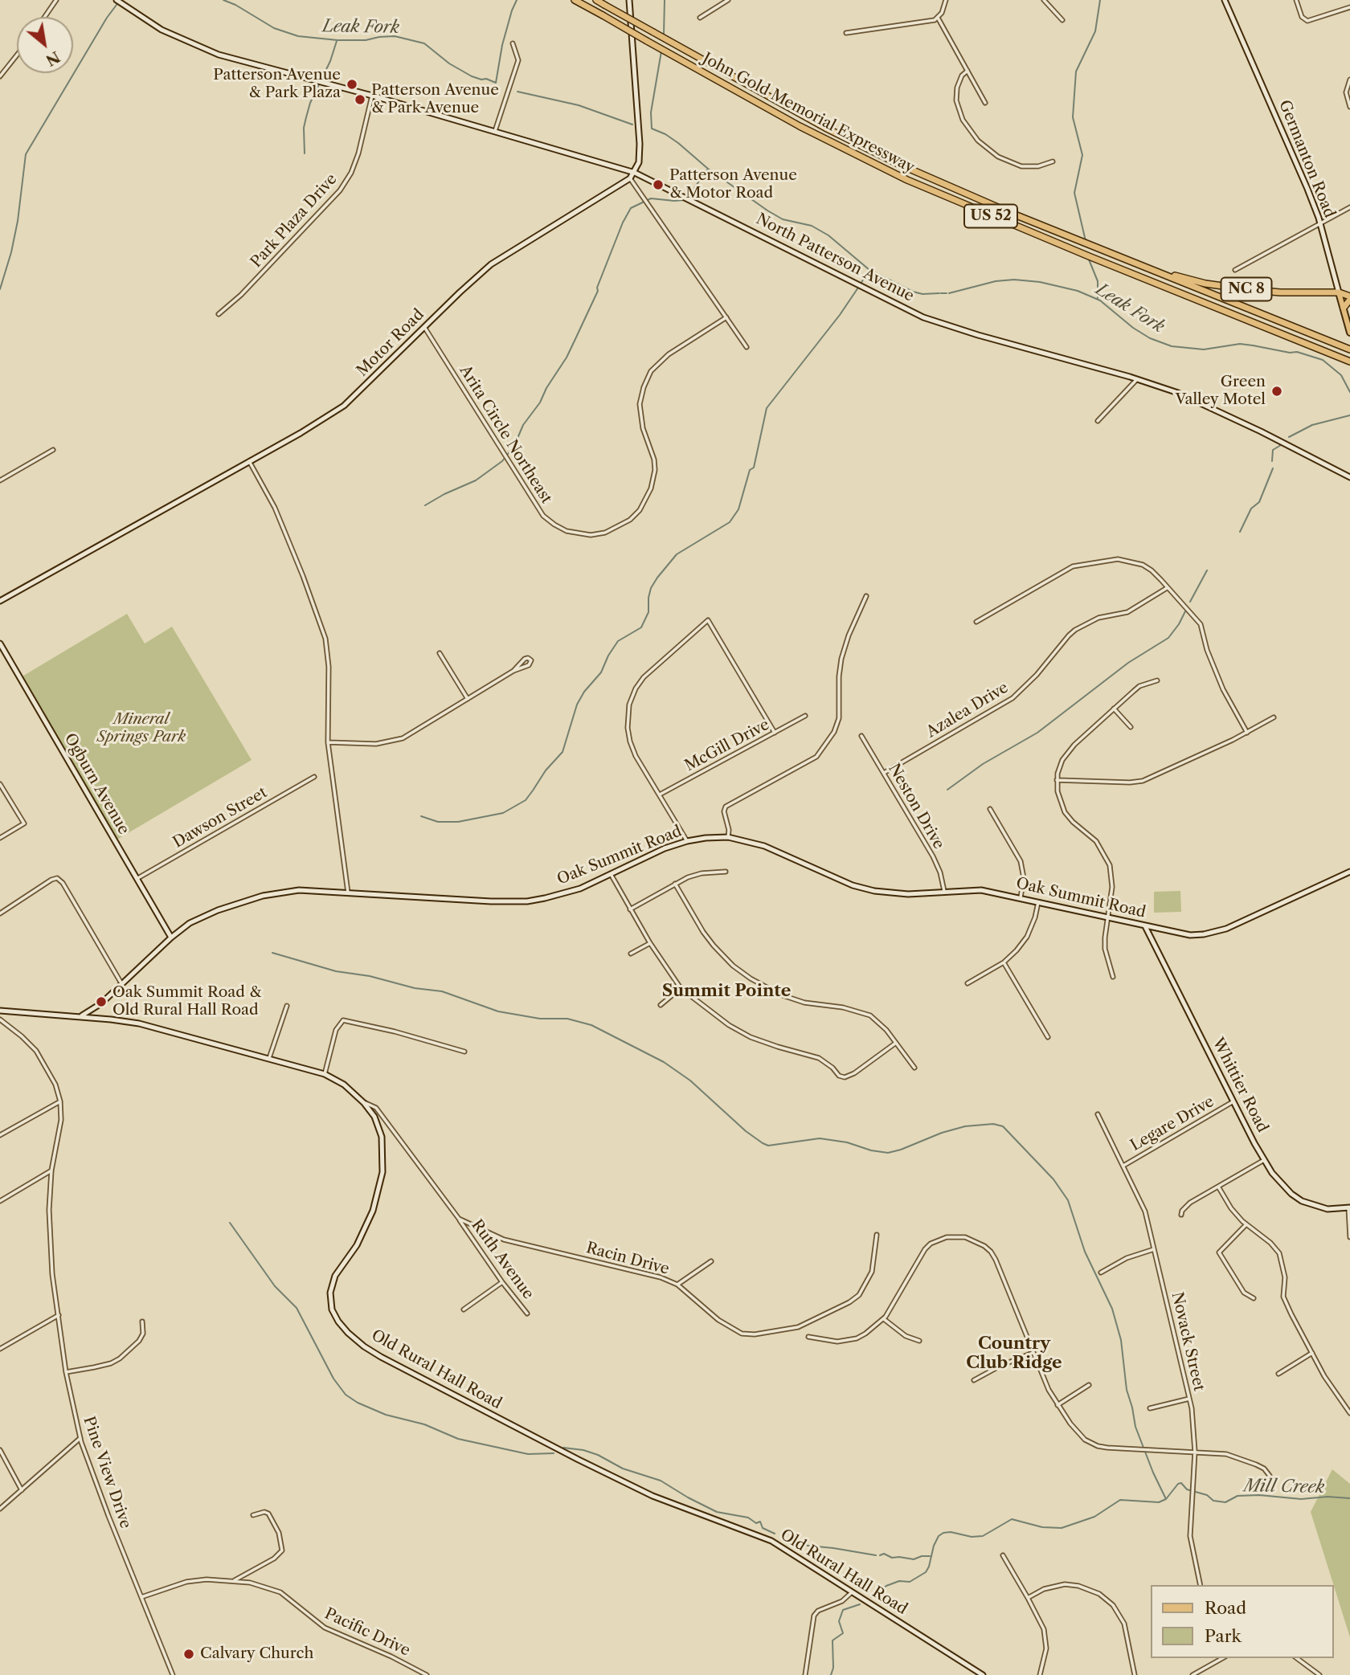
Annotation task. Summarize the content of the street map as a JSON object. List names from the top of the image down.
{
  "streets": {
    "highway": ["John Gold Memorial Expressway", "US 52", "NC 8"],
    "main road": [
      "Germanton Road",
      "North Patterson Avenue",
      "Motor Road",
      "Ogburn Avenue",
      "Oak Summit Road",
      "Whittier Road",
      "Old Rural Hall Road"
    ],
    "street": [
      "Park Plaza Drive",
      "Arita Circle Northeast",
      "Azalea Drive",
      "McGill Drive",
      "Neston Drive",
      "Dawson Street",
      "Legare Drive",
      "Racin Drive",
      "Ruth Avenue",
      "Novack Street",
      "Pine View Drive",
      "Pacific Drive"
    ]
  },
  "crossings": [
    ["John Gold Memorial Expressway", "NC 8"],
    ["Germanton Road", "NC 8"],
    ["Park Plaza Drive", "North Patterson Avenue"],
    ["North Patterson Avenue", "Motor Road"],
    ["Motor Road", "Arita Circle Northeast"],
    ["Azalea Drive", "Neston Drive"],
    ["Ogburn Avenue", "Dawson Street"],
    ["Ogburn Avenue", "Oak Summit Road"],
    ["Neston Drive", "Oak Summit Road"],
    ["Oak Summit Road", "Whittier Road"],
    ["Oak Summit Road", "Old Rural Hall Road"],
    ["Whittier Road", "Legare Drive"],
    ["Legare Drive", "Novack Street"],
    ["Racin Drive", "Ruth Avenue"],
    ["Racin Drive", "Old Rural Hall Road"],
    ["Pine View Drive", "Pacific Drive"]
  ],
  "districts": ["Summit Pointe", "Country Club Ridge"],
  "water": ["Leak Fork", "Mill Creek"],
  "parks": ["Mineral Springs Park"],
  "places": [
    "Patterson Avenue & Park Plaza",
    "Patterson Avenue & Park Avenue",
    "Patterson Avenue & Motor Road",
    "Green Valley Motel",
    "Oak Summit Road & Old Rural Hall Road",
    "Calvary Church"
  ],
  "legend": ["Road", "Park"],
  "north": "bottom right"
}
